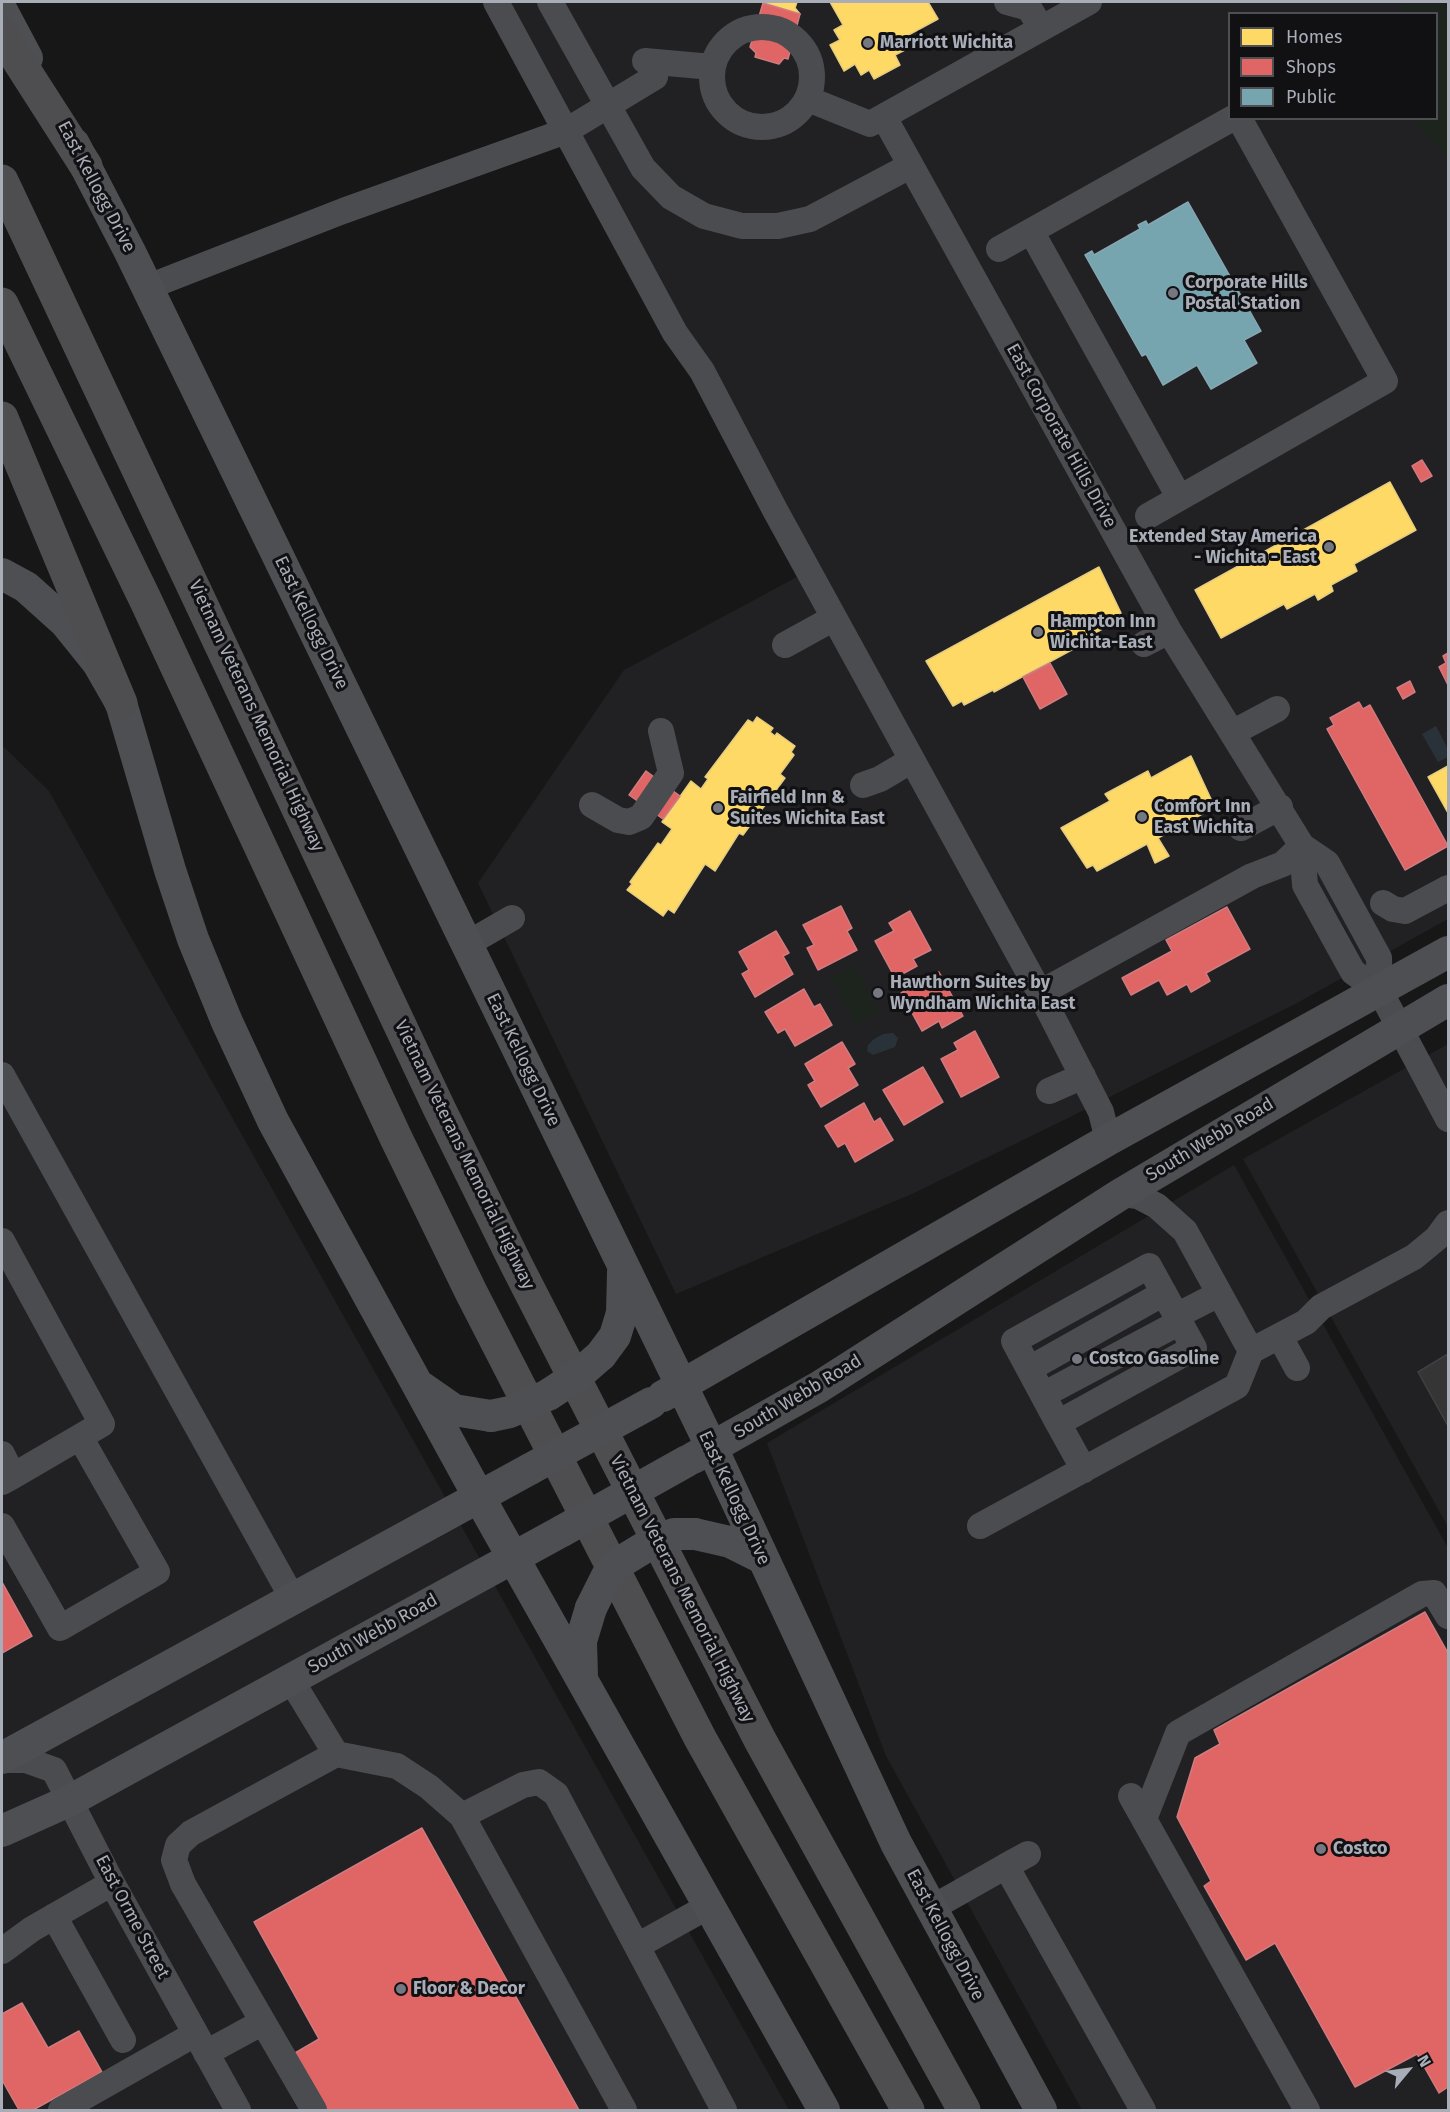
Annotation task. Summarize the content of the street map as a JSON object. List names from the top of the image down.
{
  "streets": {
    "highway": ["Vietnam Veterans Memorial Highway"],
    "main road": ["East Kellogg Drive", "South Webb Road"],
    "street": ["East Corporate Hills Drive", "East Orme Street"]
  },
  "crossings": [
    ["East Kellogg Drive", "South Webb Road"],
    ["East Corporate Hills Drive", "South Webb Road"],
    ["South Webb Road", "East Orme Street"]
  ],
  "places": [
    "Marriott Wichita",
    "Corporate Hills Postal Station",
    "Extended Stay America - Wichita - East",
    "Hampton Inn Wichita-East",
    "Fairfield Inn & Suites Wichita East",
    "Comfort Inn East Wichita",
    "Hawthorn Suites by Wyndham Wichita East",
    "Costco Gasoline",
    "Costco",
    "Floor & Decor"
  ],
  "legend": ["Homes", "Shops", "Public"],
  "north": "top right"
}
